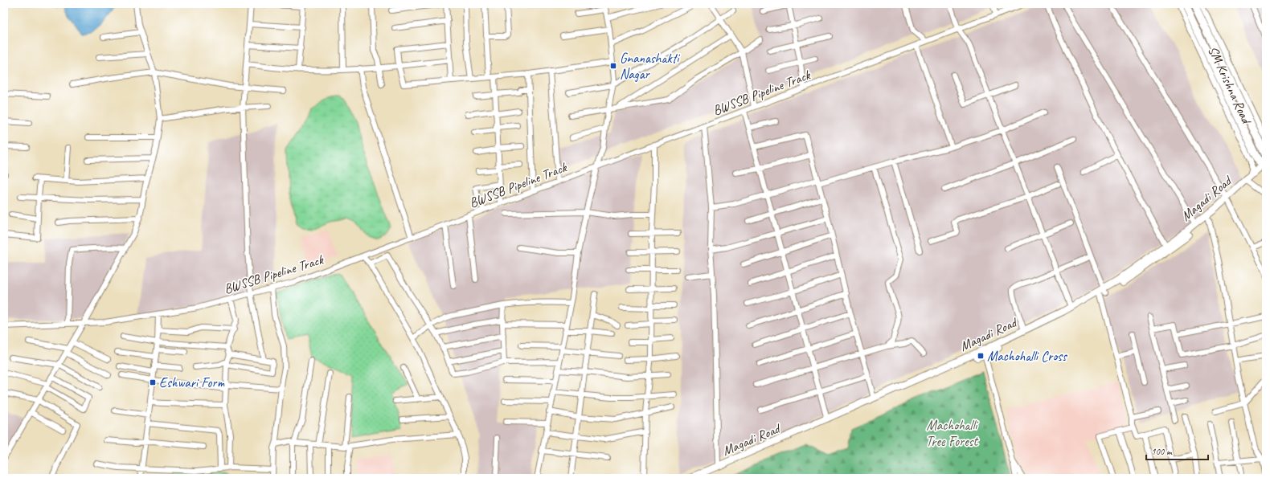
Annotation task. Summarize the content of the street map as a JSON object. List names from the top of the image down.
{
  "streets": {
    "highway": ["SM Krishna Road"],
    "main road": ["Magadi Road"],
    "street": ["BWSSB Pipeline Track"]
  },
  "crossings": [
    ["SM Krishna Road", "Magadi Road"]
  ],
  "parks": ["Machohalli Tree Forest"],
  "places": {
    "transit": ["Gnanashakti Nagar", "Machohalli Cross", "Eshwari Form"]
  },
  "scale_bar": "100 m"
}
